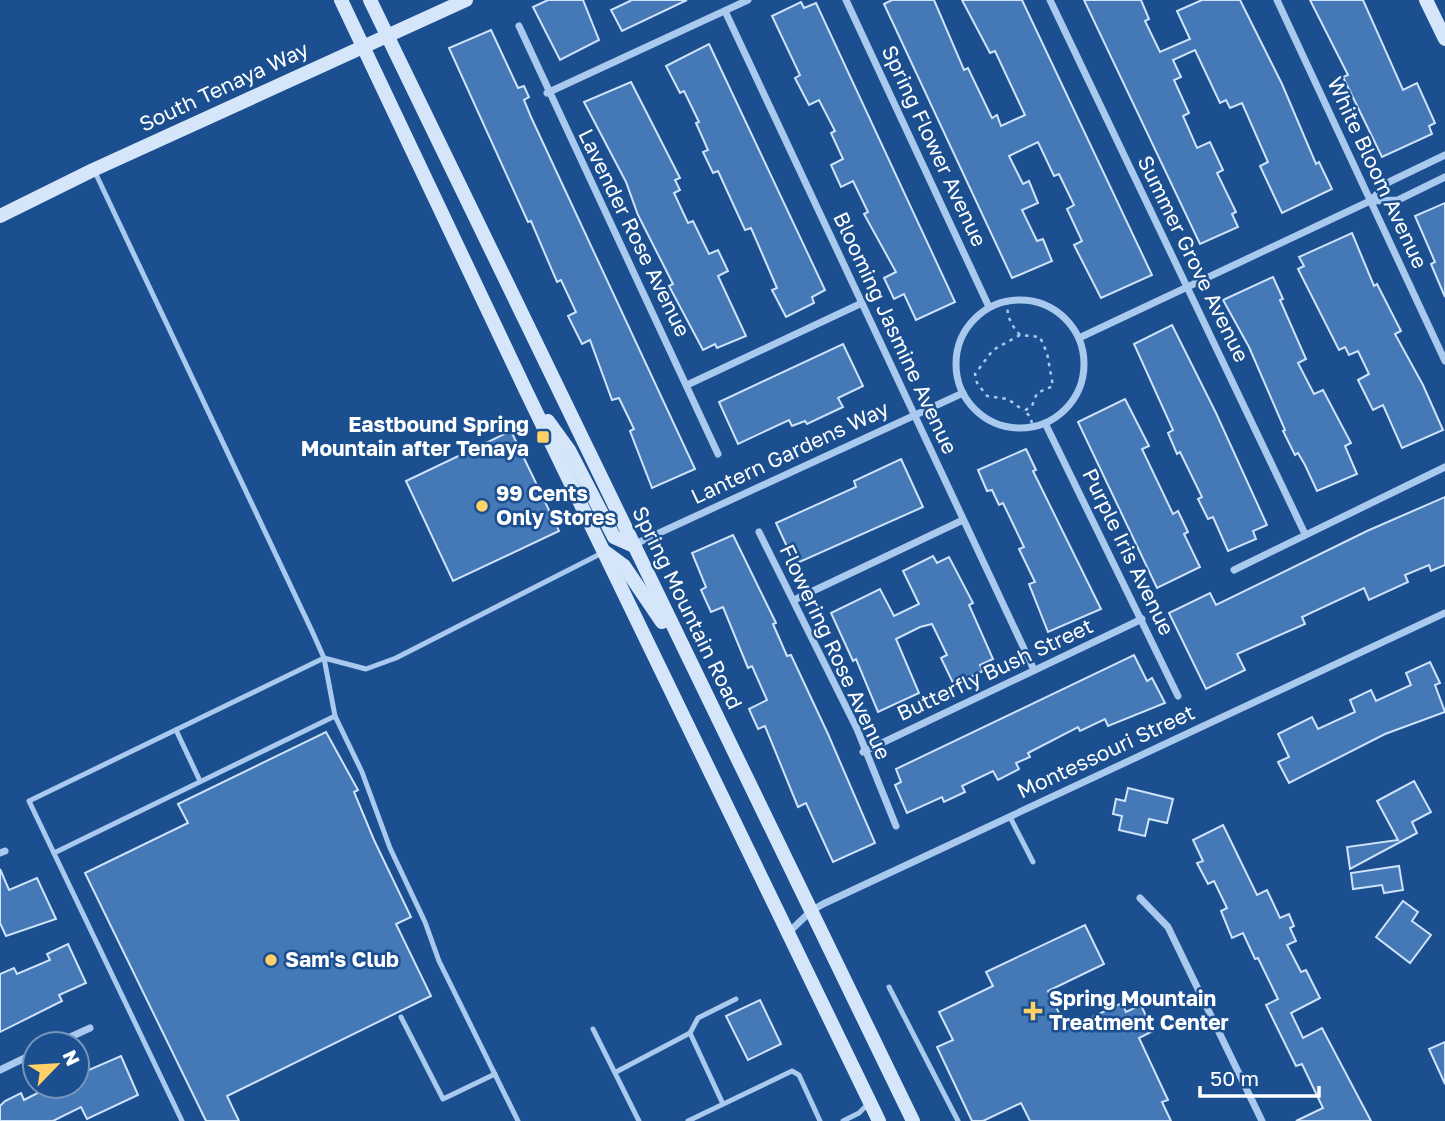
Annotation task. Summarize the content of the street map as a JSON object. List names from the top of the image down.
{
  "streets": {
    "main road": ["South Tenaya Way", "Spring Mountain Road"],
    "street": [
      "Spring Flower Avenue",
      "White Bloom Avenue",
      "Lavender Rose Avenue",
      "Summer Grove Avenue",
      "Blooming Jasmine Avenue",
      "Lantern Gardens Way",
      "Purple Iris Avenue",
      "Flowering Rose Avenue",
      "Butterfly Bush Street",
      "Montessouri Street"
    ]
  },
  "crossings": [
    ["South Tenaya Way", "Spring Mountain Road"],
    ["Blooming Jasmine Avenue", "Lantern Gardens Way"],
    ["Blooming Jasmine Avenue", "Butterfly Bush Street"],
    ["Lantern Gardens Way", "Spring Mountain Road"],
    ["Purple Iris Avenue", "Butterfly Bush Street"],
    ["Spring Mountain Road", "Montessouri Street"],
    ["Flowering Rose Avenue", "Butterfly Bush Street"]
  ],
  "places": {
    "transit": ["Eastbound Spring Mountain after Tenaya"],
    "other": ["99 Cents Only Stores", "Sam's Club"],
    "health": ["Spring Mountain Treatment Center"]
  },
  "scale_bar": "50 m",
  "north": "top right"
}
